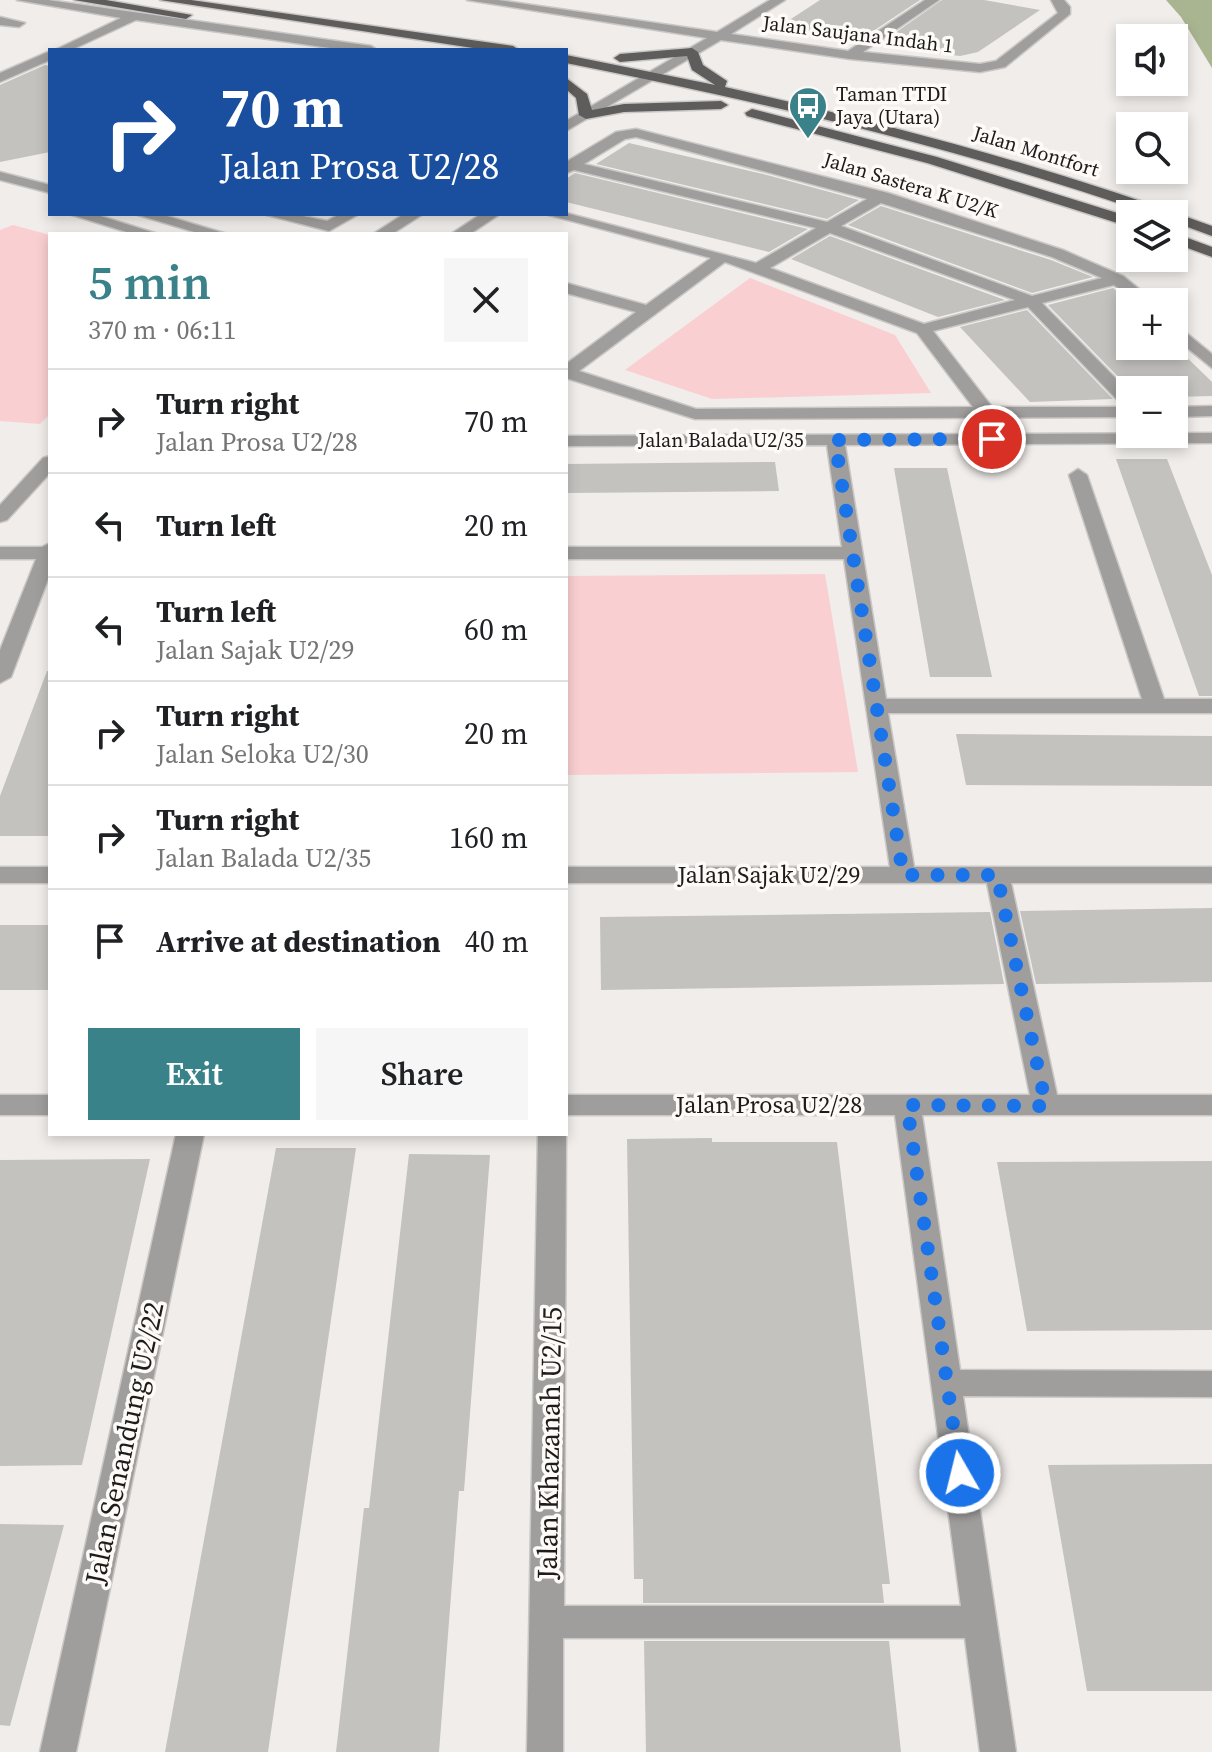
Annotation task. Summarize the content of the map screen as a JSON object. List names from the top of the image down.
{
  "streets": {
    "main road": ["Jalan Montfort"],
    "street": [
      "Jalan Saujana Indah 1",
      "Jalan Sastera K U2/K",
      "Jalan Balada U2/35",
      "Jalan Sajak U2/29",
      "Jalan Prosa U2/28",
      "Jalan Senandung U2/22",
      "Jalan Khazanah U2/15"
    ]
  },
  "places": {
    "bus stop": ["Taman TTDI Jaya (Utara)"]
  },
  "page": {
    "map_buttons": ["+", "−"],
    "turn": ["70 m", "Jalan Prosa U2/28"],
    "heading": ["5 min", "370 m · 06:11"],
    "list": [
      {
        "name": "Turn right",
        "note": "Jalan Prosa U2/28",
        "value": "70 m"
      },
      {
        "name": "Turn left",
        "value": "20 m"
      },
      {
        "name": "Turn left",
        "note": "Jalan Sajak U2/29",
        "value": "60 m"
      },
      {
        "name": "Turn right",
        "note": "Jalan Seloka U2/30",
        "value": "20 m"
      },
      {
        "name": "Turn right",
        "note": "Jalan Balada U2/35",
        "value": "160 m"
      },
      {
        "name": "Arrive at destination",
        "value": "40 m"
      }
    ],
    "buttons": ["Exit", "Share"]
  }
}
